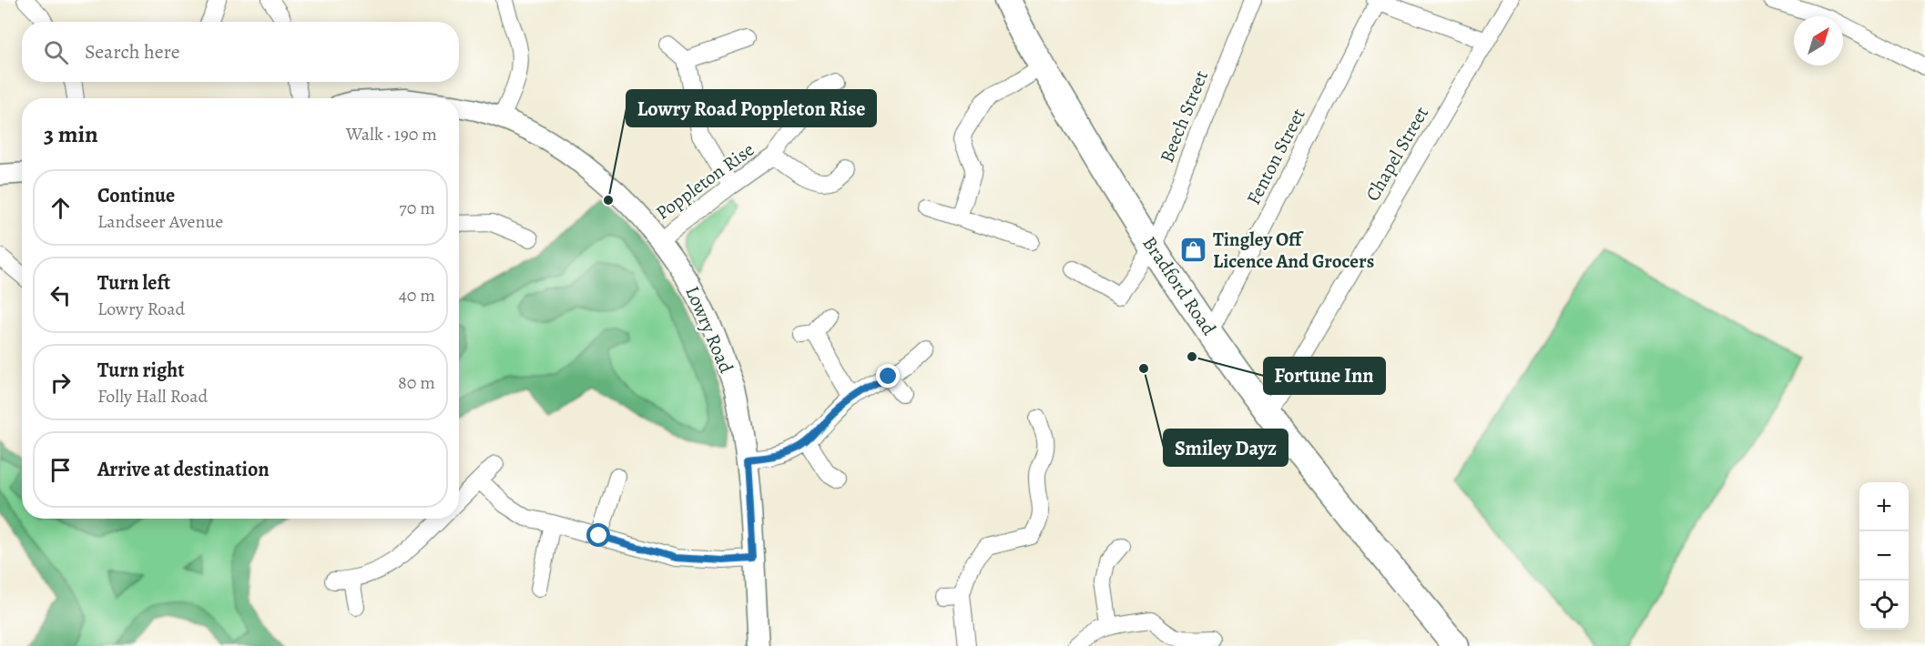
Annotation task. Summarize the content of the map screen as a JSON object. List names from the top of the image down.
{
  "streets": {
    "main road": ["Bradford Road"],
    "street": [
      "Beech Street",
      "Chapel Street",
      "Fenton Street",
      "Poppleton Rise",
      "Lowry Road"
    ]
  },
  "crossings": [
    ["Beech Street", "Bradford Road"],
    ["Chapel Street", "Bradford Road"],
    ["Fenton Street", "Bradford Road"],
    ["Poppleton Rise", "Lowry Road"]
  ],
  "places": {
    "other": ["Lowry Road Poppleton Rise", "Fortune Inn", "Smiley Dayz"],
    "shop": ["Tingley Off Licence And Grocers"]
  },
  "north": "top right",
  "page": {
    "search": "Search here",
    "heading": ["3 min", "Walk · 190 m"],
    "list": [
      ["Continue", "Landseer Avenue", "70 m"],
      ["Turn left", "Lowry Road", "40 m"],
      ["Turn right", "Folly Hall Road", "80 m"],
      "Arrive at destination"
    ],
    "map_buttons": ["+", "−"]
  }
}
